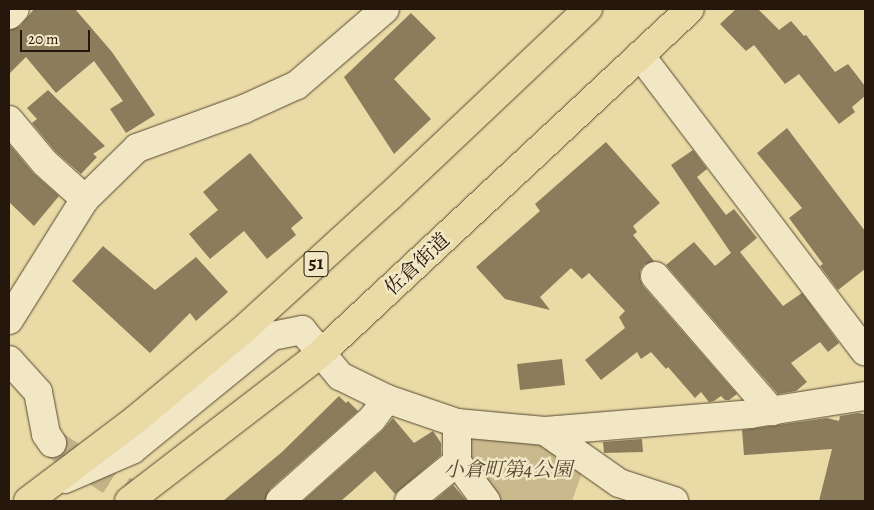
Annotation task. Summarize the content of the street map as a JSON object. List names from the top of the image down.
{
  "streets": {
    "highway": ["51", "佐倉街道"]
  },
  "parks": ["小倉町第4公園"],
  "scale_bar": "20 m"
}
